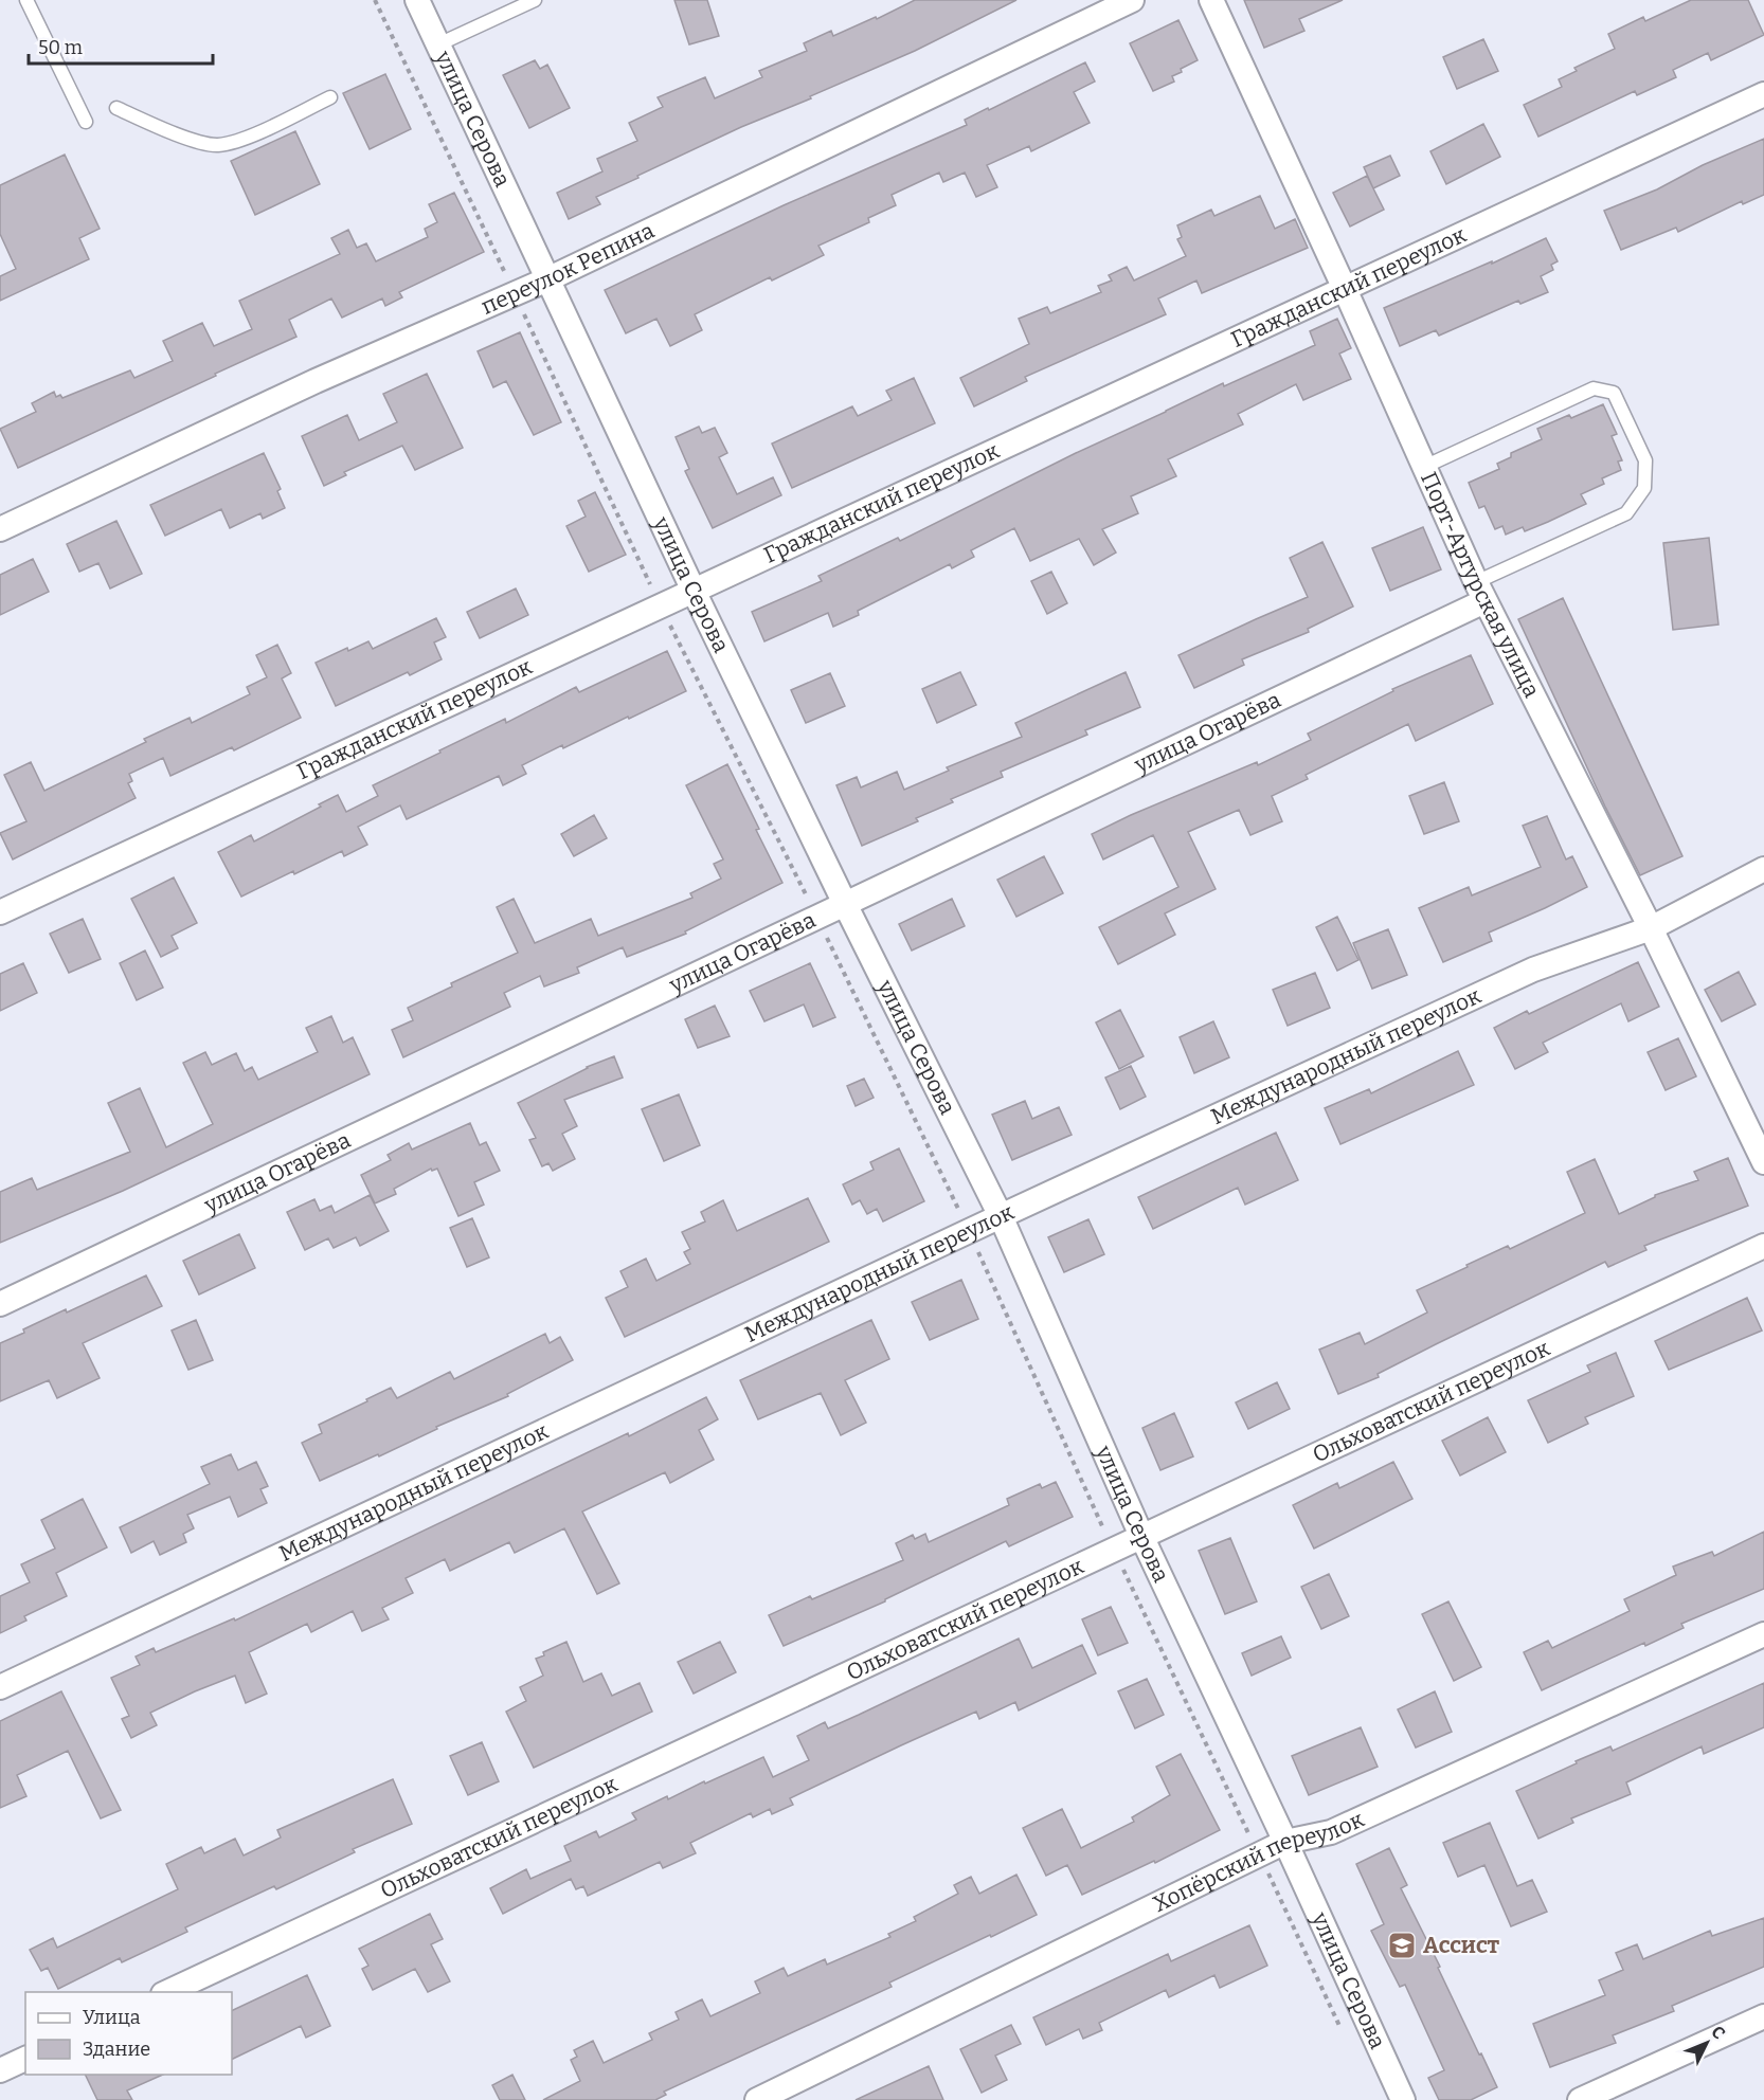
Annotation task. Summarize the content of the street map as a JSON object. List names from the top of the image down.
{
  "streets": {
    "street": [
      "улица Серова",
      "переулок Репина",
      "Гражданский переулок",
      "Порт-Артурская улица",
      "улица Огарёва",
      "Международный переулок",
      "Ольховатский переулок",
      "Хопёрский переулок"
    ]
  },
  "crossings": [
    ["улица Серова", "переулок Репина"],
    ["улица Серова", "Гражданский переулок"],
    ["улица Серова", "улица Огарёва"],
    ["улица Серова", "Международный переулок"],
    ["улица Серова", "Ольховатский переулок"],
    ["улица Серова", "Хопёрский переулок"],
    ["Гражданский переулок", "Порт-Артурская улица"],
    ["Порт-Артурская улица", "улица Огарёва"],
    ["Порт-Артурская улица", "Международный переулок"]
  ],
  "places": {
    "school or university": ["Ассист"]
  },
  "legend": ["Улица", "Здание"],
  "scale_bar": "50 m",
  "north": "top right"
}
